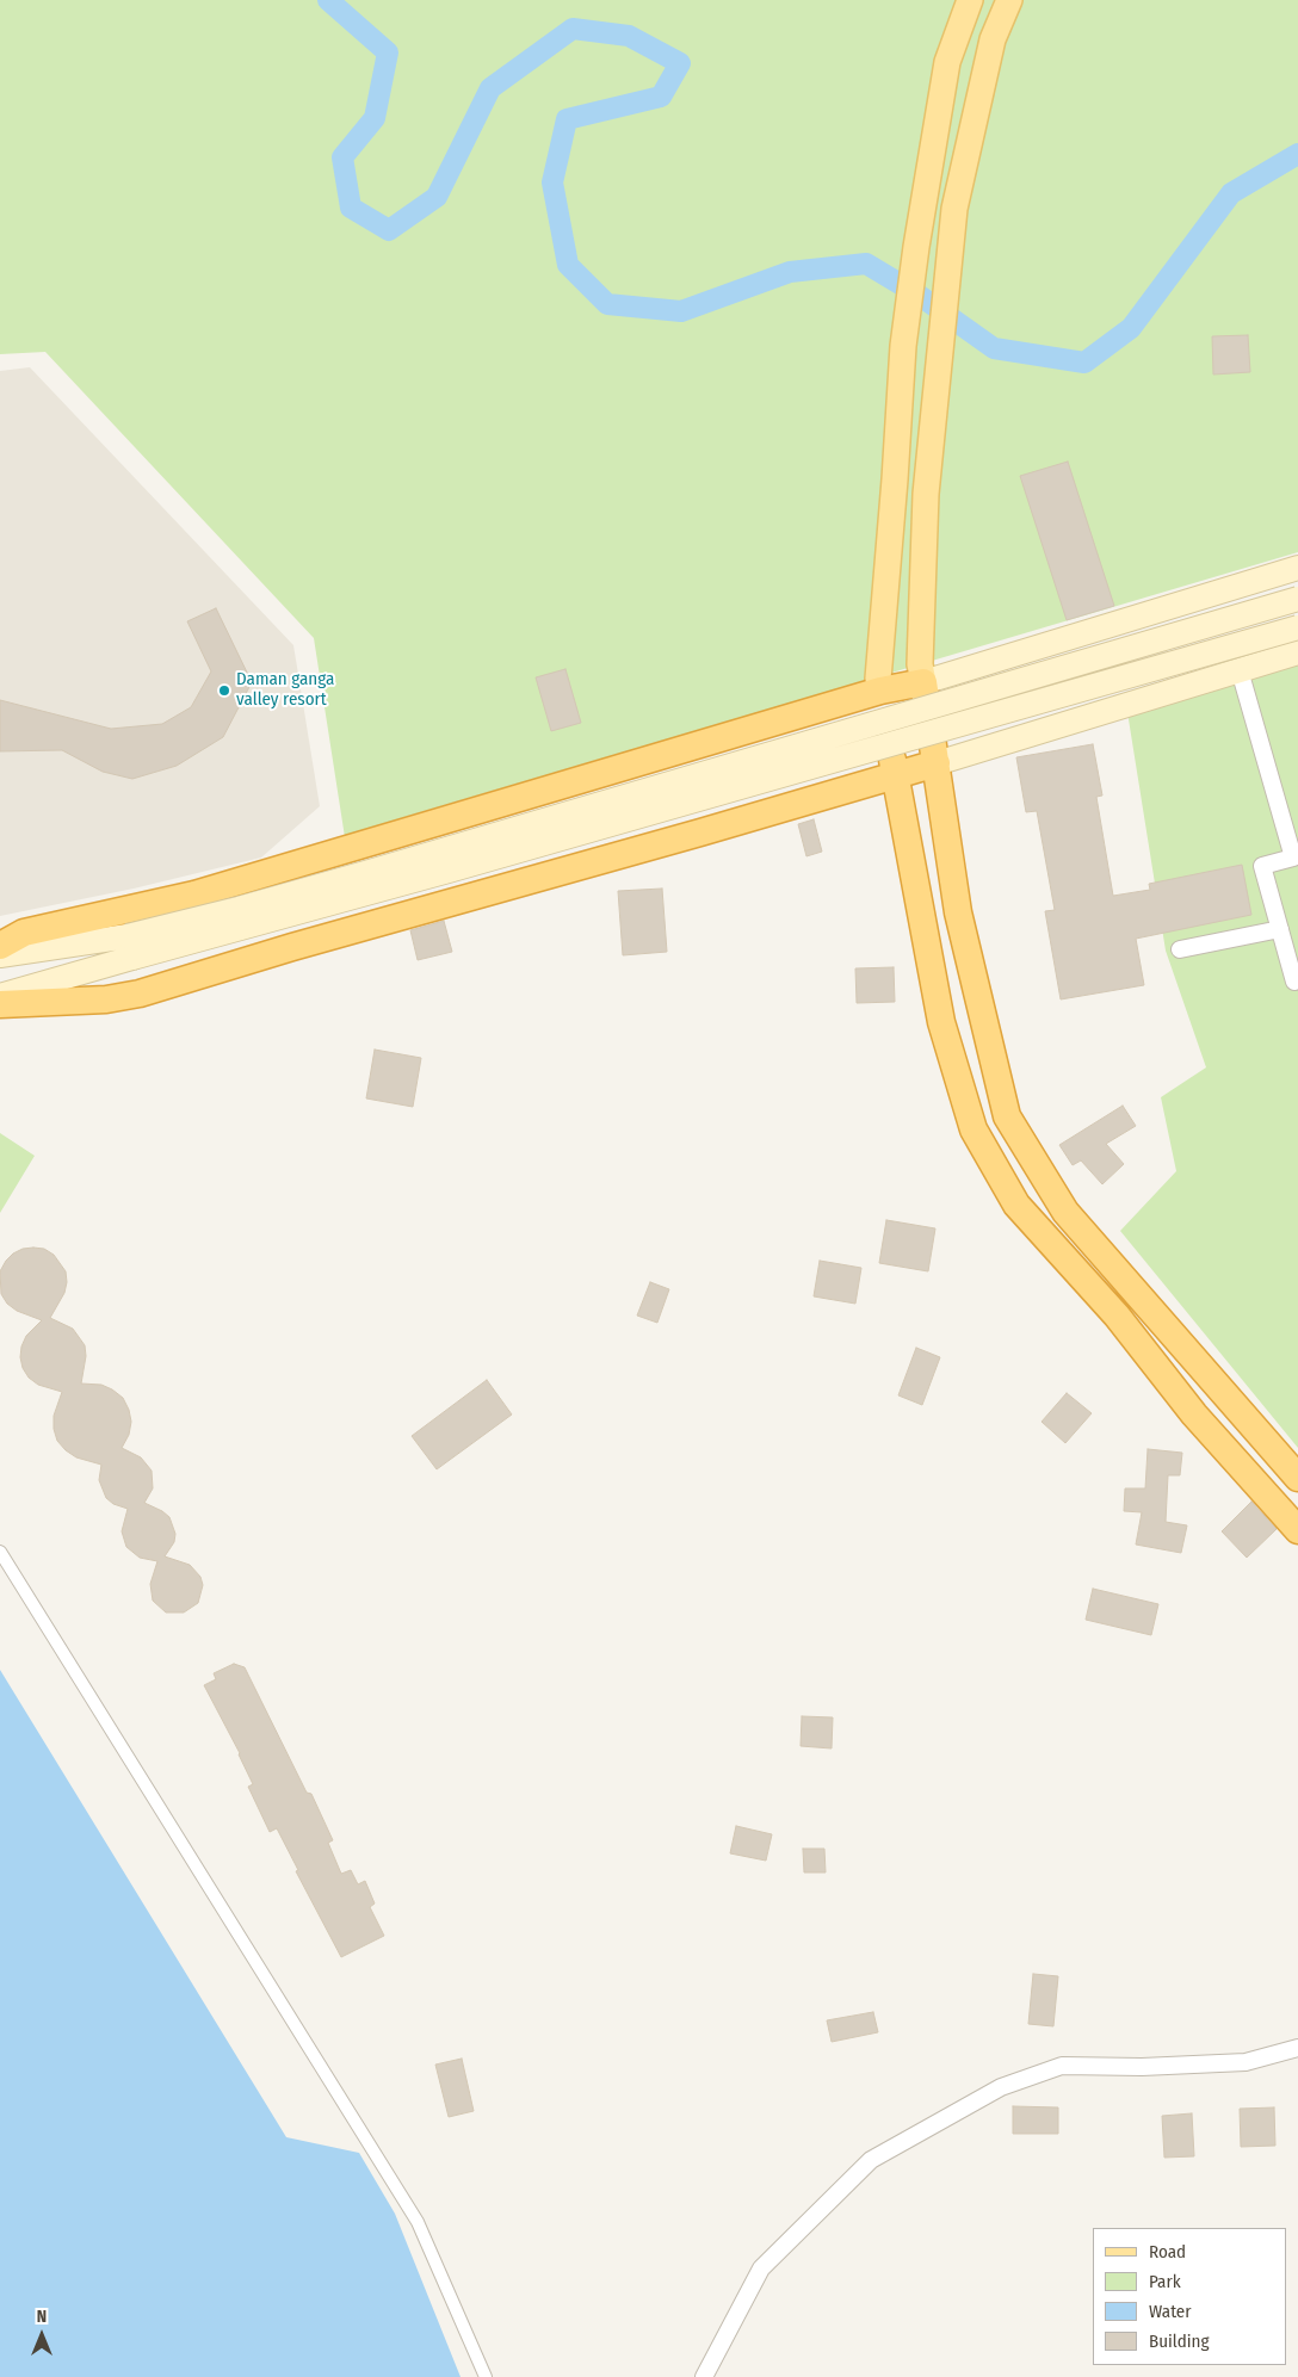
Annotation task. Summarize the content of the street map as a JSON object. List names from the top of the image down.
{
  "places": ["Daman ganga valley resort"],
  "legend": [
    "Road",
    "Park",
    "Water",
    "Building"
  ],
  "north": "top"
}
